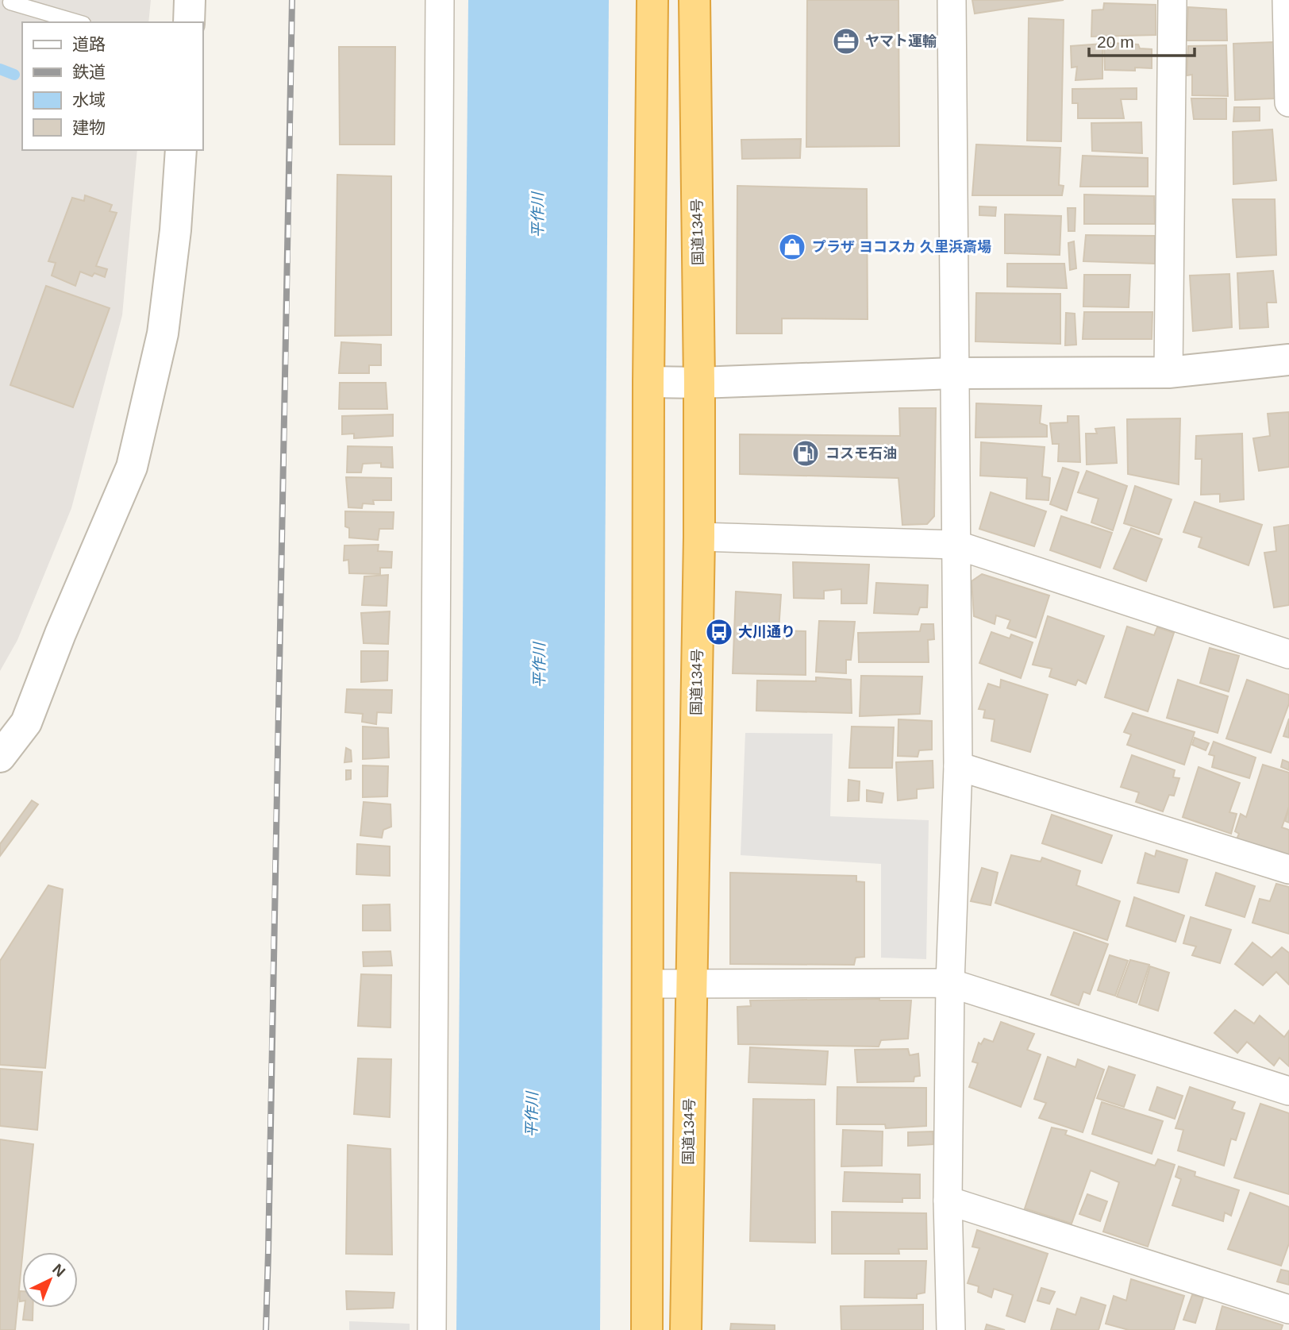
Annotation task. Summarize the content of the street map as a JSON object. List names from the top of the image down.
{
  "streets": {
    "highway": ["国道134号"]
  },
  "water": ["平作川"],
  "places": {
    "office": ["ヤマト運輸"],
    "shop": ["プラザ ヨコスカ 久里浜斎場"],
    "fuel station": ["コスモ石油"],
    "bus stop": ["大川通り"]
  },
  "legend": [
    "道路",
    "鉄道",
    "水域",
    "建物"
  ],
  "scale_bar": "20 m",
  "north": "top right"
}
